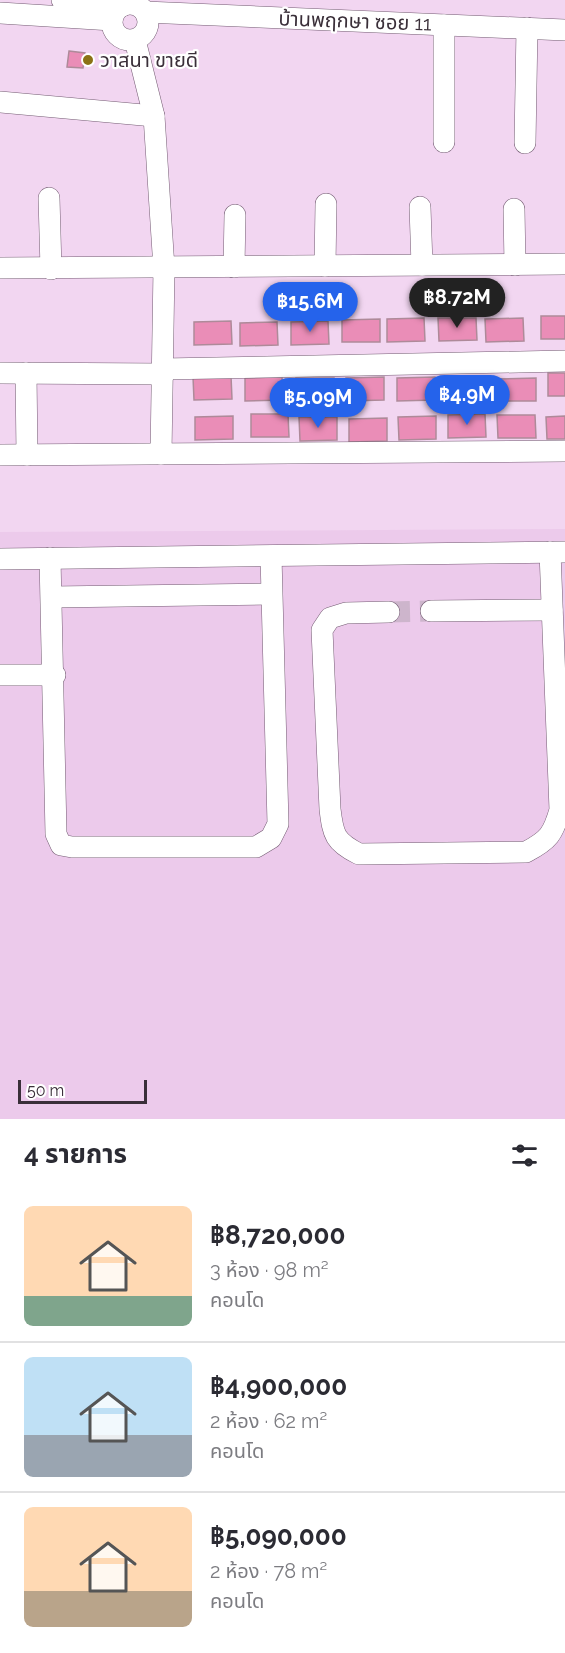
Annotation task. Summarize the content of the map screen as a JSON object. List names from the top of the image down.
{
  "streets": {
    "street": ["บ้านพฤกษา ซอย 11"]
  },
  "places": ["วาสนา ขายดี"],
  "scale_bar": "50 m",
  "page": {
    "price": [
      "฿8.72M",
      "฿15.6M",
      "฿4.9M",
      "฿5.09M"
    ],
    "scale": "50 m",
    "heading": "4 รายการ",
    "list": [
      {
        "name": "฿8,720,000",
        "note": "3 ห้อง · 98 m² · คอนโด"
      },
      {
        "name": "฿4,900,000",
        "note": "2 ห้อง · 62 m² · คอนโด"
      },
      {
        "name": "฿5,090,000",
        "note": "2 ห้อง · 78 m² · คอนโด"
      }
    ]
  }
}
